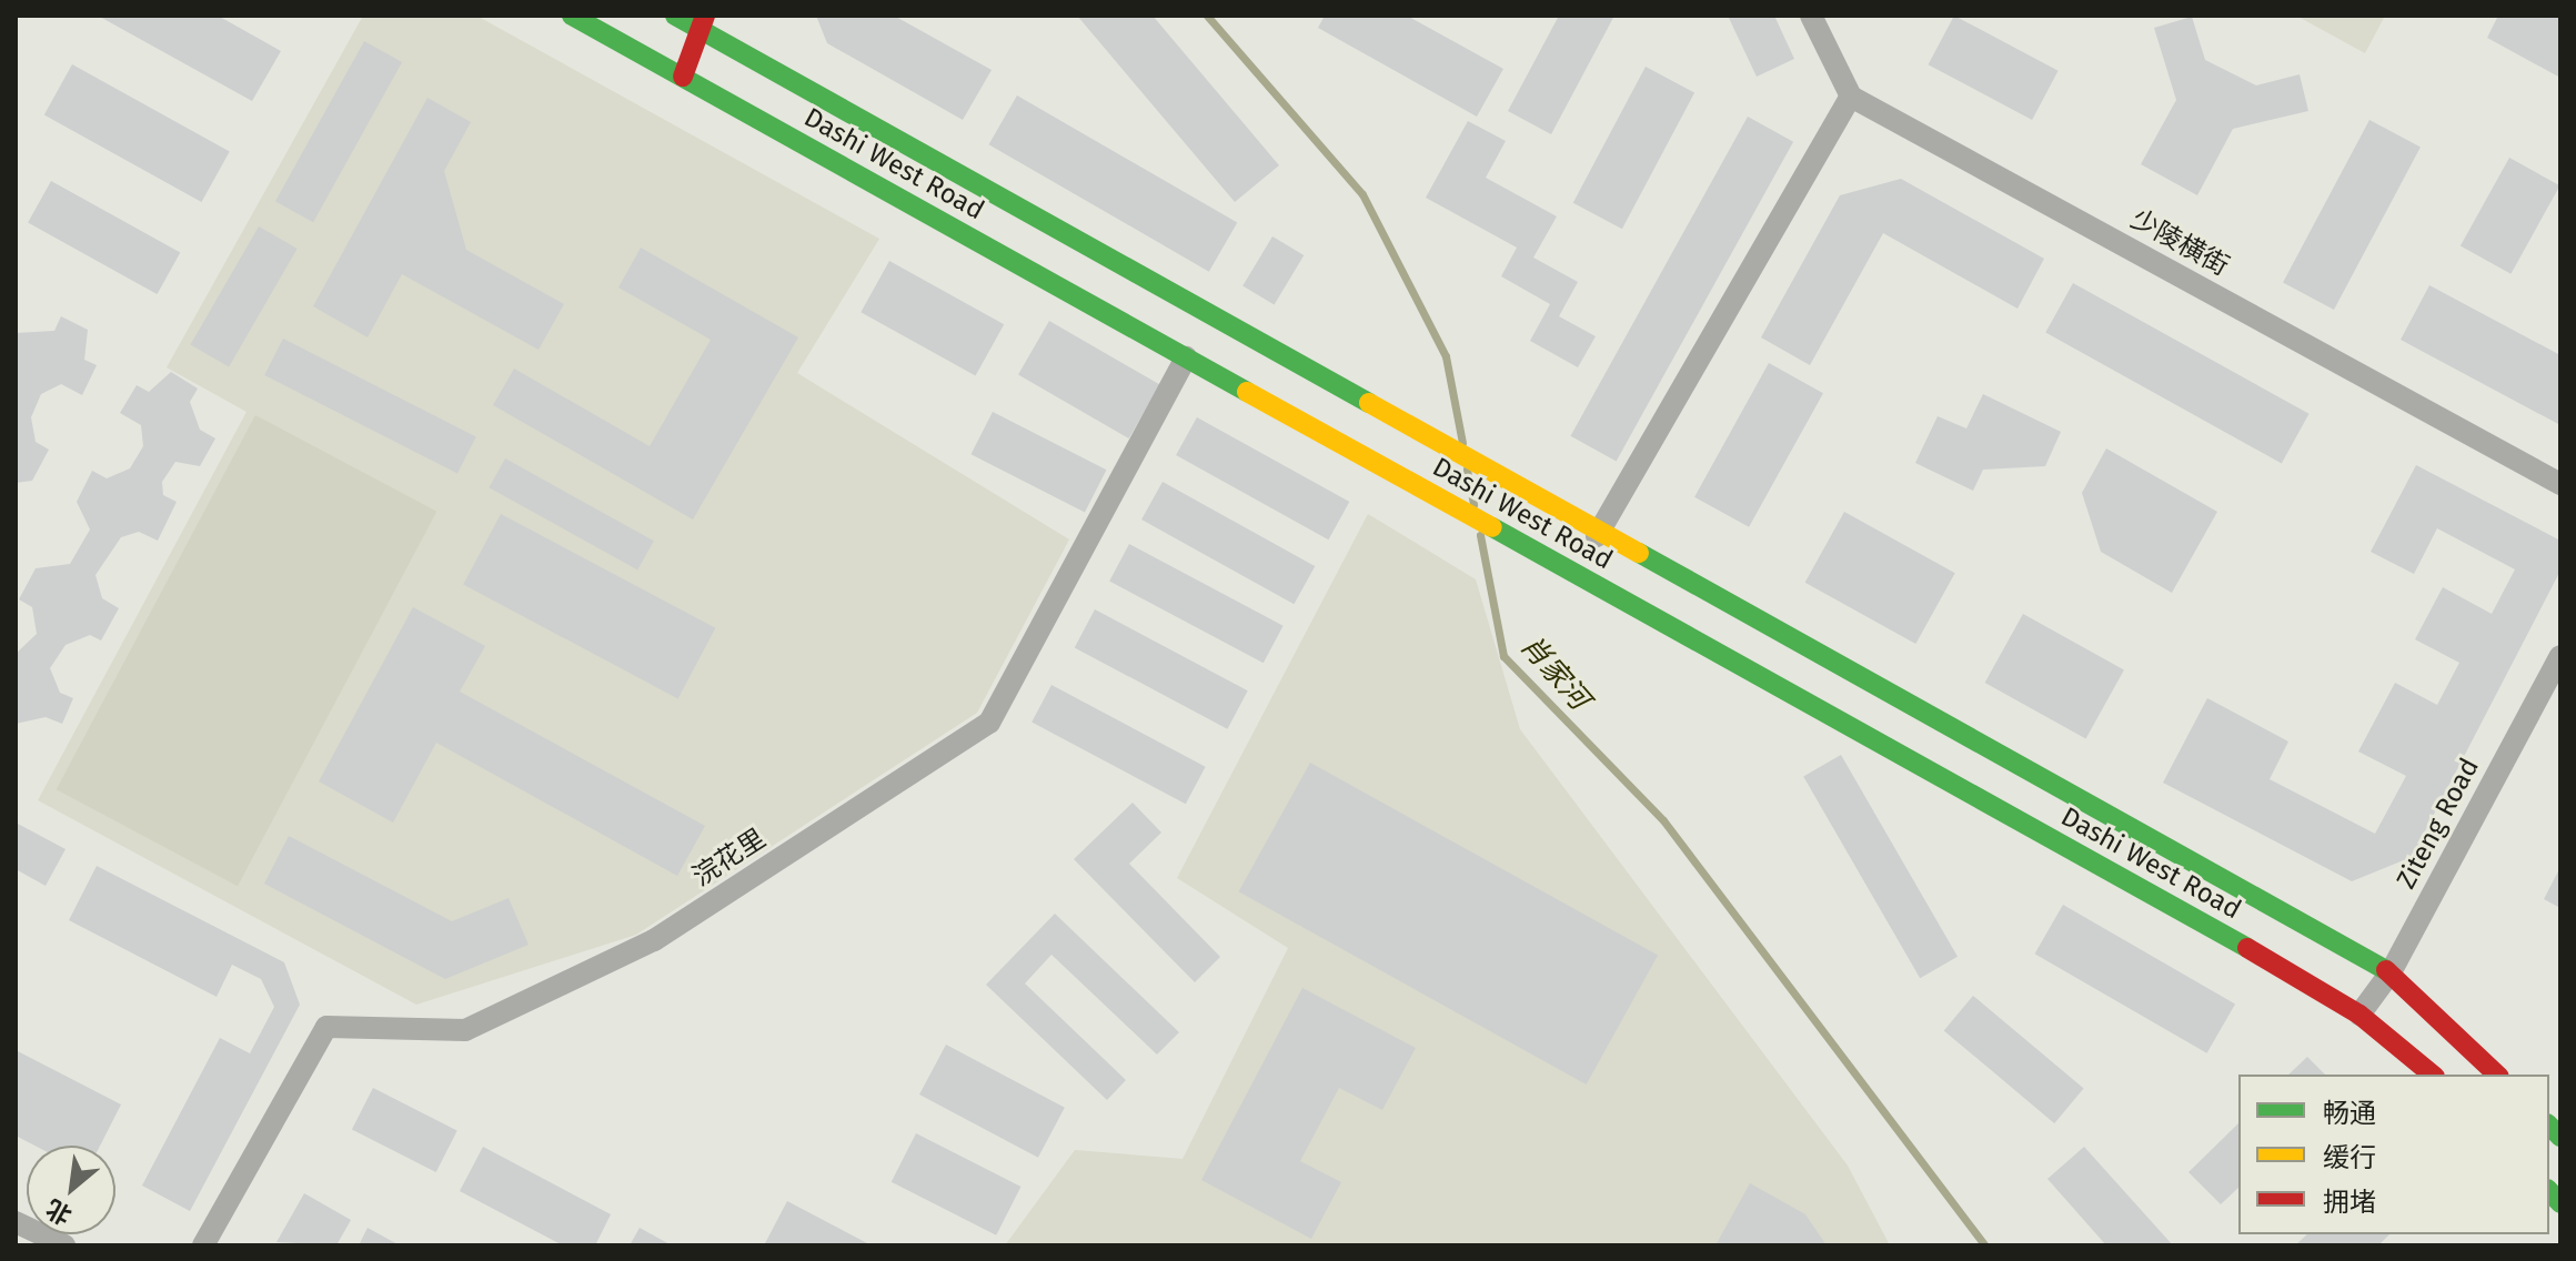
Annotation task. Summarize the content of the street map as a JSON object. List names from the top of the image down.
{
  "streets": {
    "main road": ["Dashi West Road"],
    "street": ["少陵横街", "Ziteng Road", "浣花里"]
  },
  "crossings": [
    ["Dashi West Road", "Ziteng Road"],
    ["Dashi West Road", "浣花里"]
  ],
  "water": ["肖家河"],
  "legend": ["畅通", "缓行", "拥堵"],
  "north": "bottom left"
}
